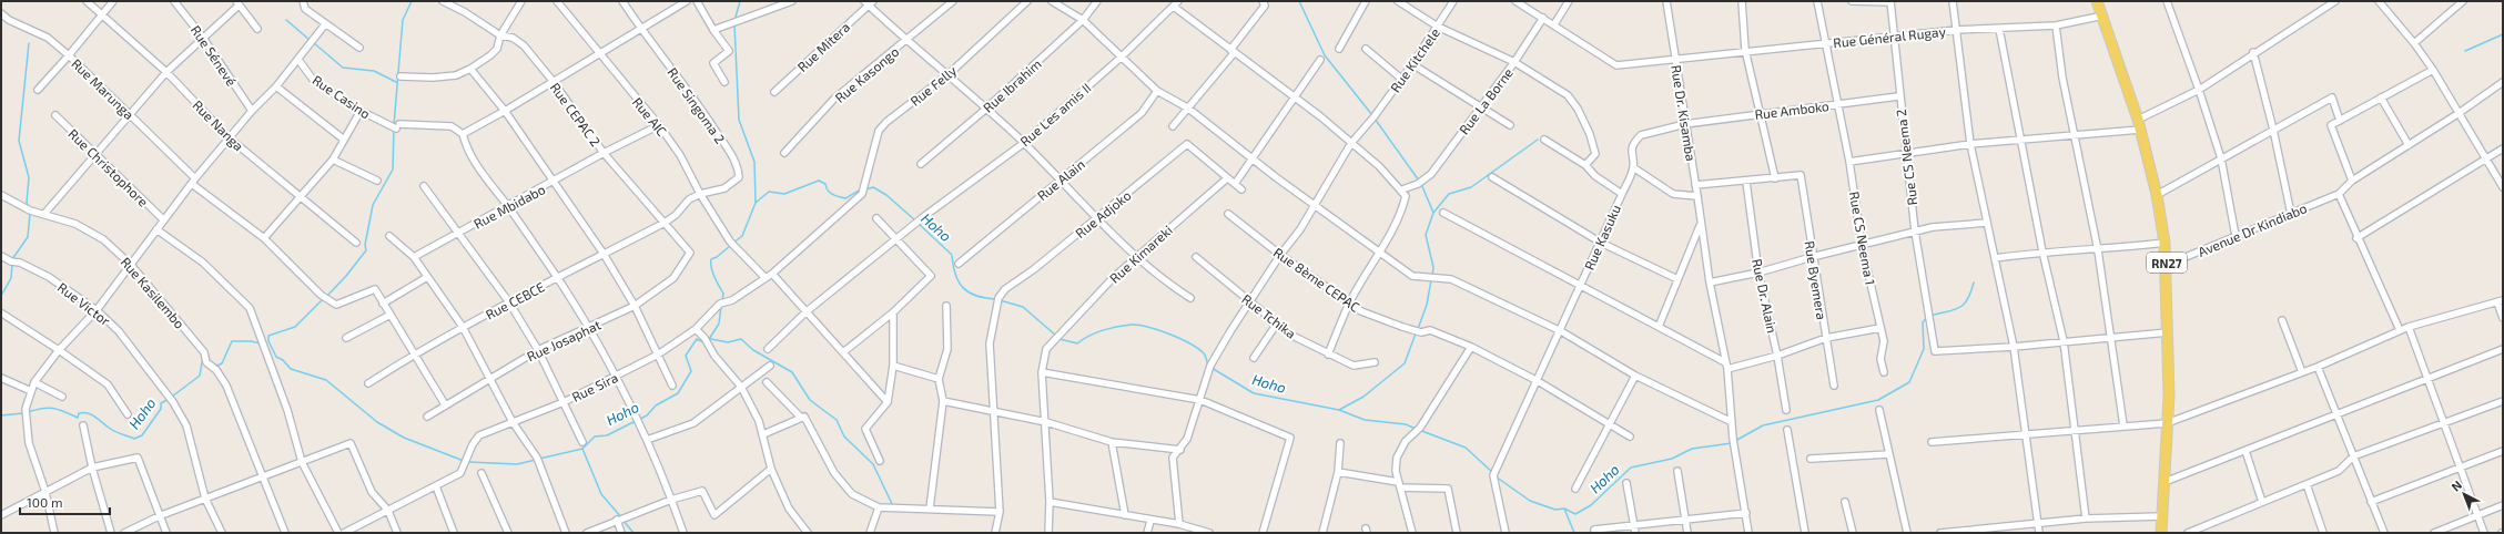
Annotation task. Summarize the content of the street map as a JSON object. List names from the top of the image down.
{
  "streets": {
    "main road": ["RN27"],
    "street": [
      "Rue Général Rugay",
      "Rue Mitera",
      "Rue Sénevé",
      "Rue Kitchele",
      "Rue Kasongo",
      "Rue Felly",
      "Rue Ibrahim",
      "Rue Marunga",
      "Rue Casino",
      "Rue La Borne",
      "Rue Singoma 2",
      "Rue Amboko",
      "Rue Dr. Kisamba",
      "Rue CEPAC 2",
      "Rue Les amis II",
      "Rue AIC",
      "Rue Nanga",
      "Rue CS Neema 2",
      "Rue Christophore",
      "Rue Alain",
      "Rue Mbidabo",
      "Rue Adjoko",
      "Avenue Dr Kindiabo",
      "Rue Kasuku",
      "Rue CS Neema 1",
      "Rue Kimareki",
      "Rue 8ème CEPAC",
      "Rue Byemera",
      "Rue Kasilembo",
      "Rue Dr. Alain",
      "Rue CEBCE",
      "Rue Victor",
      "Rue Tchika",
      "Rue Josaphat",
      "Rue Sira"
    ]
  },
  "crossings": [
    ["Rue Général Rugay", "Rue La Borne"],
    ["Rue Général Rugay", "Rue Dr. Kisamba"],
    ["Rue Général Rugay", "Rue CS Neema 2"],
    ["Rue Général Rugay", "Rue CS Neema 1"],
    ["Rue Général Rugay", "RN27"],
    ["Rue Kitchele", "Rue 8ème CEPAC"],
    ["Rue Kitchele", "Rue Tchika"],
    ["Rue Felly", "Rue Sira"],
    ["Rue Singoma 2", "Rue AIC"],
    ["Rue Singoma 2", "Rue CEBCE"],
    ["Rue Amboko", "Rue Dr. Kisamba"],
    ["Rue Amboko", "Rue CS Neema 2"],
    ["Rue Amboko", "Rue Kasuku"],
    ["Rue Amboko", "Rue CS Neema 1"],
    ["Rue Dr. Kisamba", "Rue Kasuku"],
    ["Rue CEPAC 2", "Rue Mbidabo"],
    ["Rue CEPAC 2", "Rue CEBCE"],
    ["Rue CEPAC 2", "Rue Josaphat"],
    ["Rue AIC", "Rue Mbidabo"],
    ["Rue AIC", "Rue CEBCE"],
    ["Rue AIC", "Rue Sira"],
    ["Rue Adjoko", "Rue Kimareki"],
    ["Avenue Dr Kindiabo", "RN27"]
  ],
  "water": ["Hoho"],
  "scale_bar": "100 m",
  "north": "top left"
}
